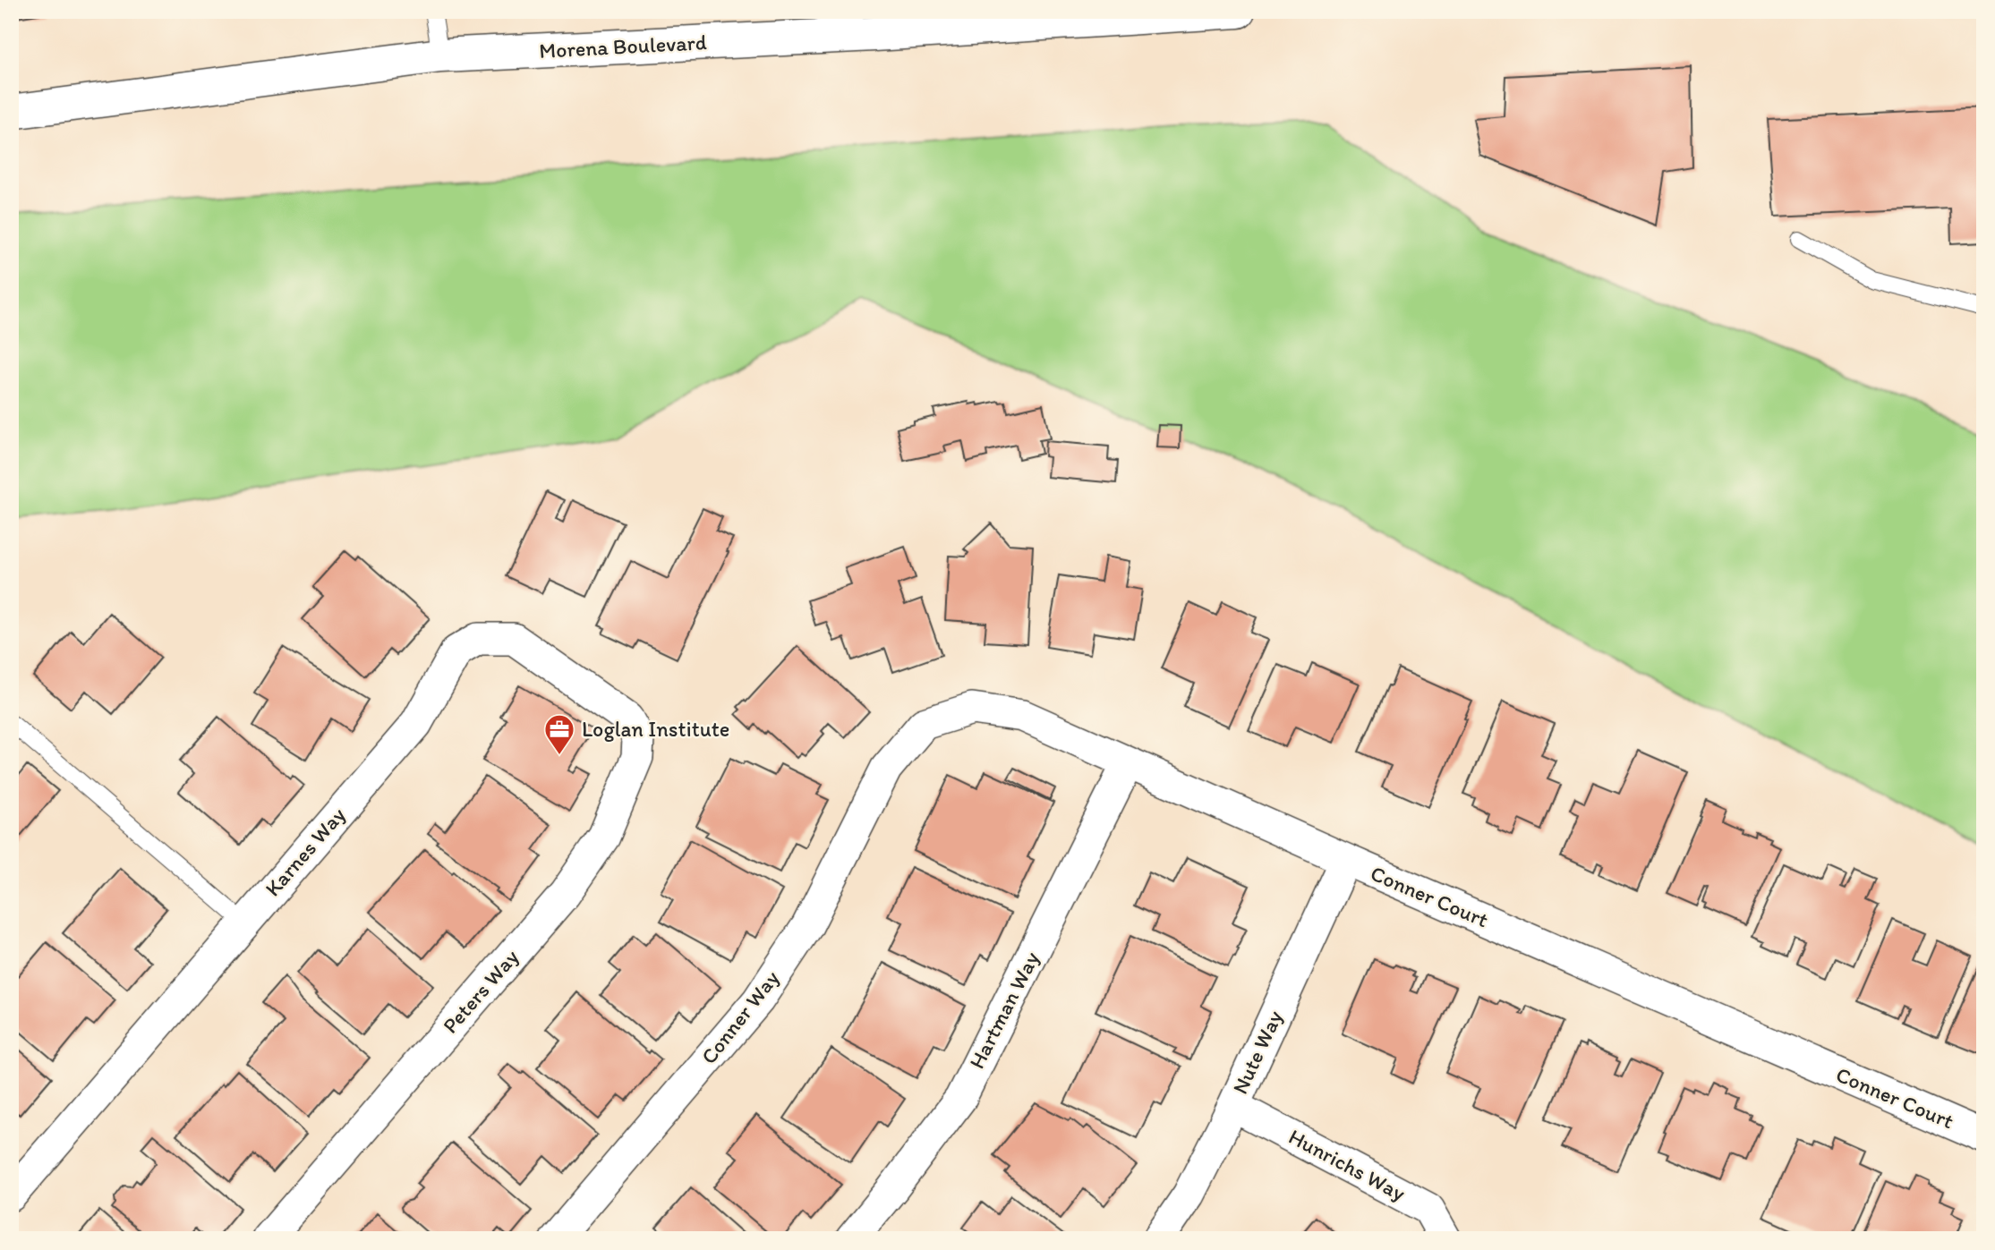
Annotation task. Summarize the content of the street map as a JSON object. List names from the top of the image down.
{
  "streets": {
    "main road": ["Morena Boulevard"],
    "street": [
      "Karnes Way",
      "Conner Court",
      "Peters Way",
      "Hartman Way",
      "Conner Way",
      "Nute Way",
      "Hunrichs Way"
    ]
  },
  "crossings": [
    ["Karnes Way", "Peters Way"],
    ["Conner Court", "Hartman Way"],
    ["Conner Court", "Conner Way"],
    ["Conner Court", "Nute Way"],
    ["Nute Way", "Hunrichs Way"]
  ],
  "places": {
    "office": ["Loglan Institute"]
  }
}
